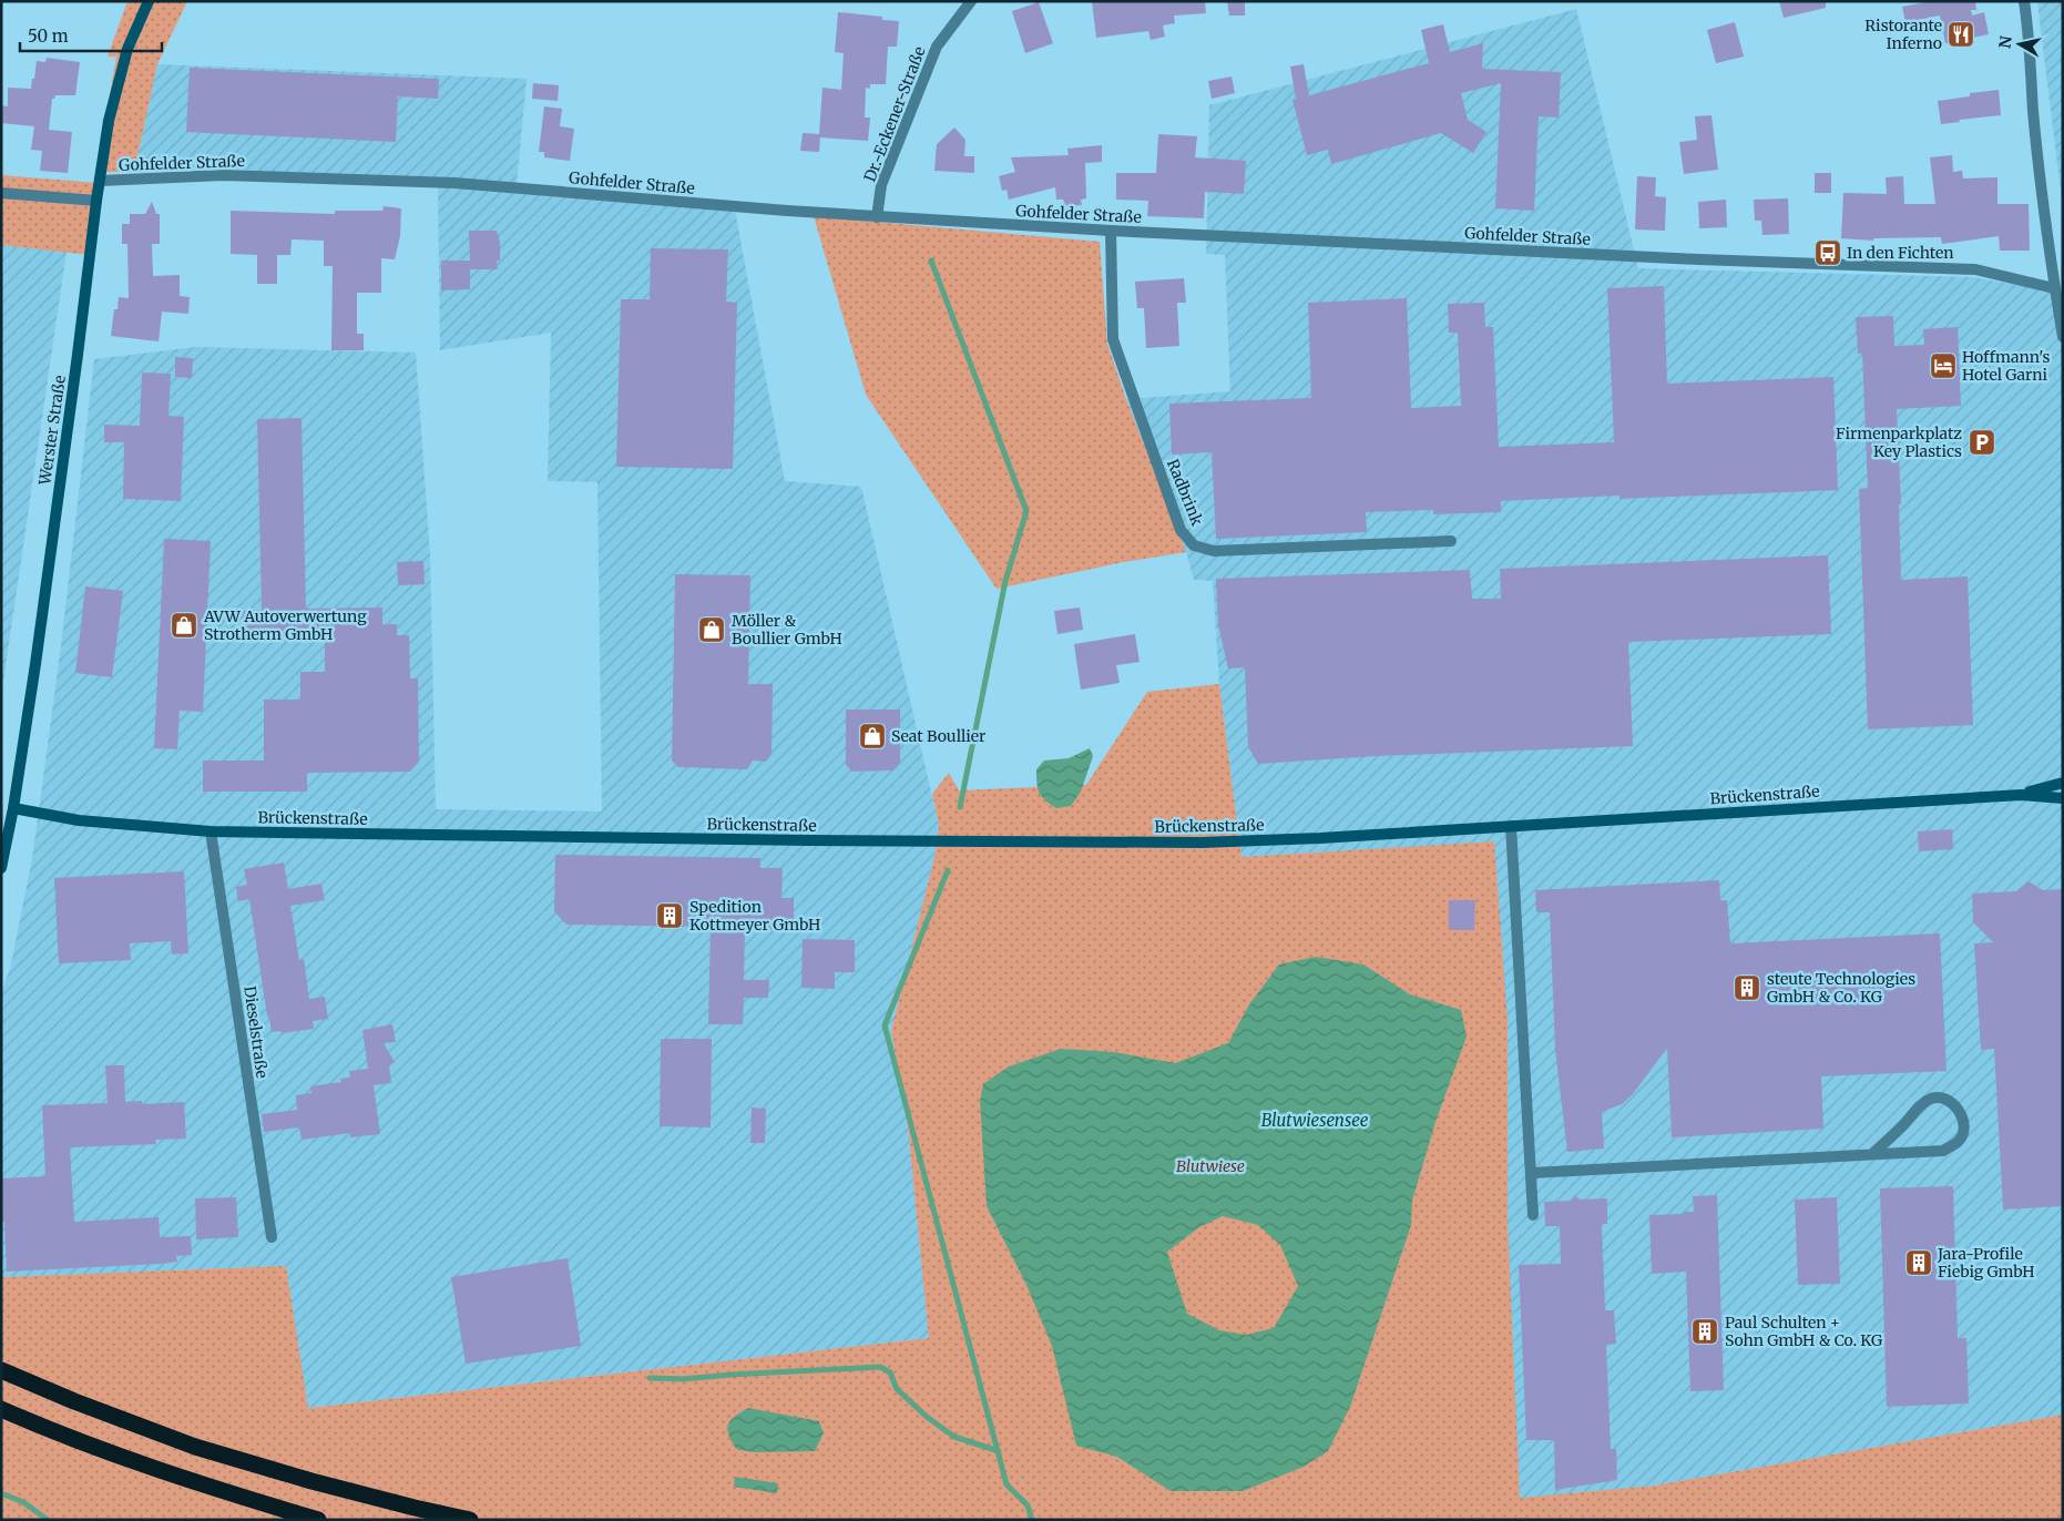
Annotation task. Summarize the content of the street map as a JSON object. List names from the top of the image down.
{
  "streets": {
    "main road": ["Werster Straße", "Brückenstraße"],
    "street": [
      "Dr.-Eckener-Straße",
      "Gohfelder Straße",
      "Radbrink",
      "Dieselstraße"
    ]
  },
  "crossings": [
    ["Dr.-Eckener-Straße", "Gohfelder Straße"],
    ["Gohfelder Straße", "Werster Straße"],
    ["Gohfelder Straße", "Radbrink"],
    ["Werster Straße", "Brückenstraße"],
    ["Brückenstraße", "Dieselstraße"]
  ],
  "water": ["Blutwiesensee"],
  "parks": ["Blutwiese"],
  "places": {
    "restaurant": ["Ristorante Inferno"],
    "bus stop": ["In den Fichten"],
    "hotel": ["Hoffmann's Hotel Garni"],
    "parking": ["Firmenparkplatz Key Plastics"],
    "shop": ["AVW Autoverwertung Strotherm GmbH", "Möller & Boullier GmbH", "Seat Boullier"],
    "building": [
      "Spedition Kottmeyer GmbH",
      "steute Technologies GmbH & Co. KG",
      "Jara-Profile Fiebig GmbH",
      "Paul Schulten + Sohn GmbH & Co. KG"
    ]
  },
  "scale_bar": "50 m",
  "north": "left"
}
